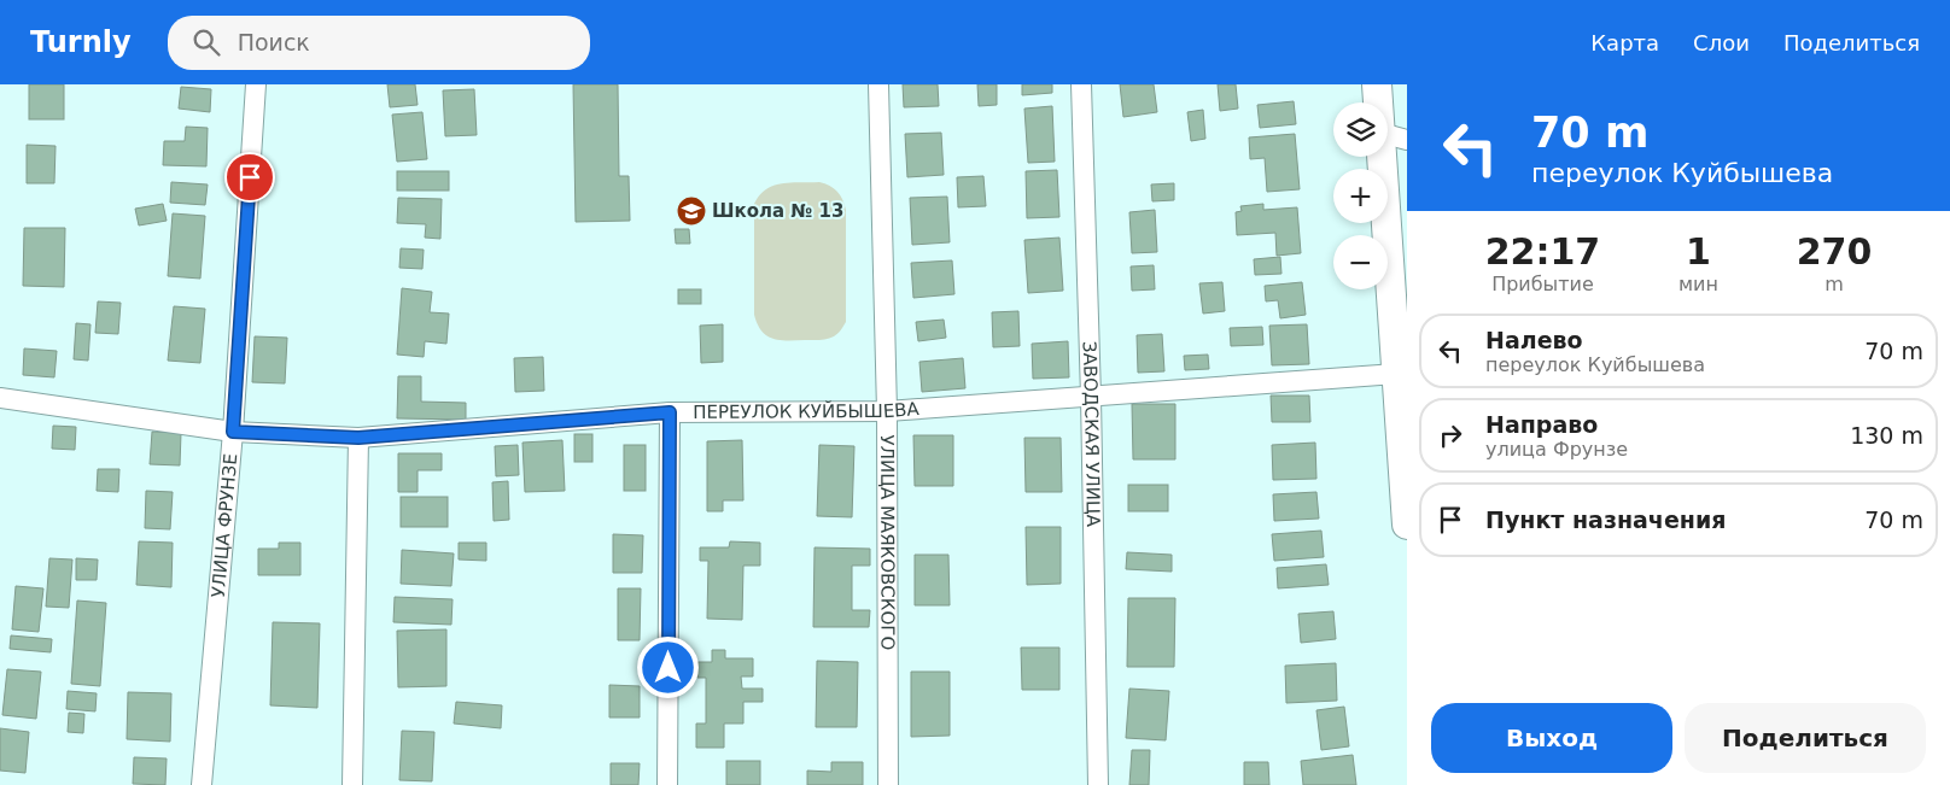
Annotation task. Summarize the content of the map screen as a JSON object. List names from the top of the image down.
{
  "streets": {
    "street": [
      "ПЕРЕУЛОК КУЙБЫШЕВА",
      "ЗАВОДСКАЯ УЛИЦА",
      "УЛИЦА ФРУНЗЕ",
      "УЛИЦА МАЯКОВСКОГО"
    ]
  },
  "crossings": [
    ["ПЕРЕУЛОК КУЙБЫШЕВА", "ЗАВОДСКАЯ УЛИЦА"],
    ["ПЕРЕУЛОК КУЙБЫШЕВА", "УЛИЦА ФРУНЗЕ"],
    ["ПЕРЕУЛОК КУЙБЫШЕВА", "УЛИЦА МАЯКОВСКОГО"]
  ],
  "places": {
    "school or university": ["Школа № 13"]
  },
  "page": {
    "header": "Turnly",
    "search": "Поиск",
    "nav": ["Карта", "Слои", "Поделиться"],
    "turn": ["70 m", "переулок Куйбышева"],
    "map_buttons": ["+", "−"],
    "eta": [
      "22:17",
      "Прибытие",
      "1",
      "мин",
      "270",
      "m"
    ],
    "list": [
      {
        "name": "Налево",
        "note": "переулок Куйбышева",
        "value": "70 m"
      },
      {
        "name": "Направо",
        "note": "улица Фрунзе",
        "value": "130 m"
      },
      {
        "name": "Пункт назначения",
        "value": "70 m"
      }
    ],
    "buttons": ["Выход", "Поделиться"]
  }
}
